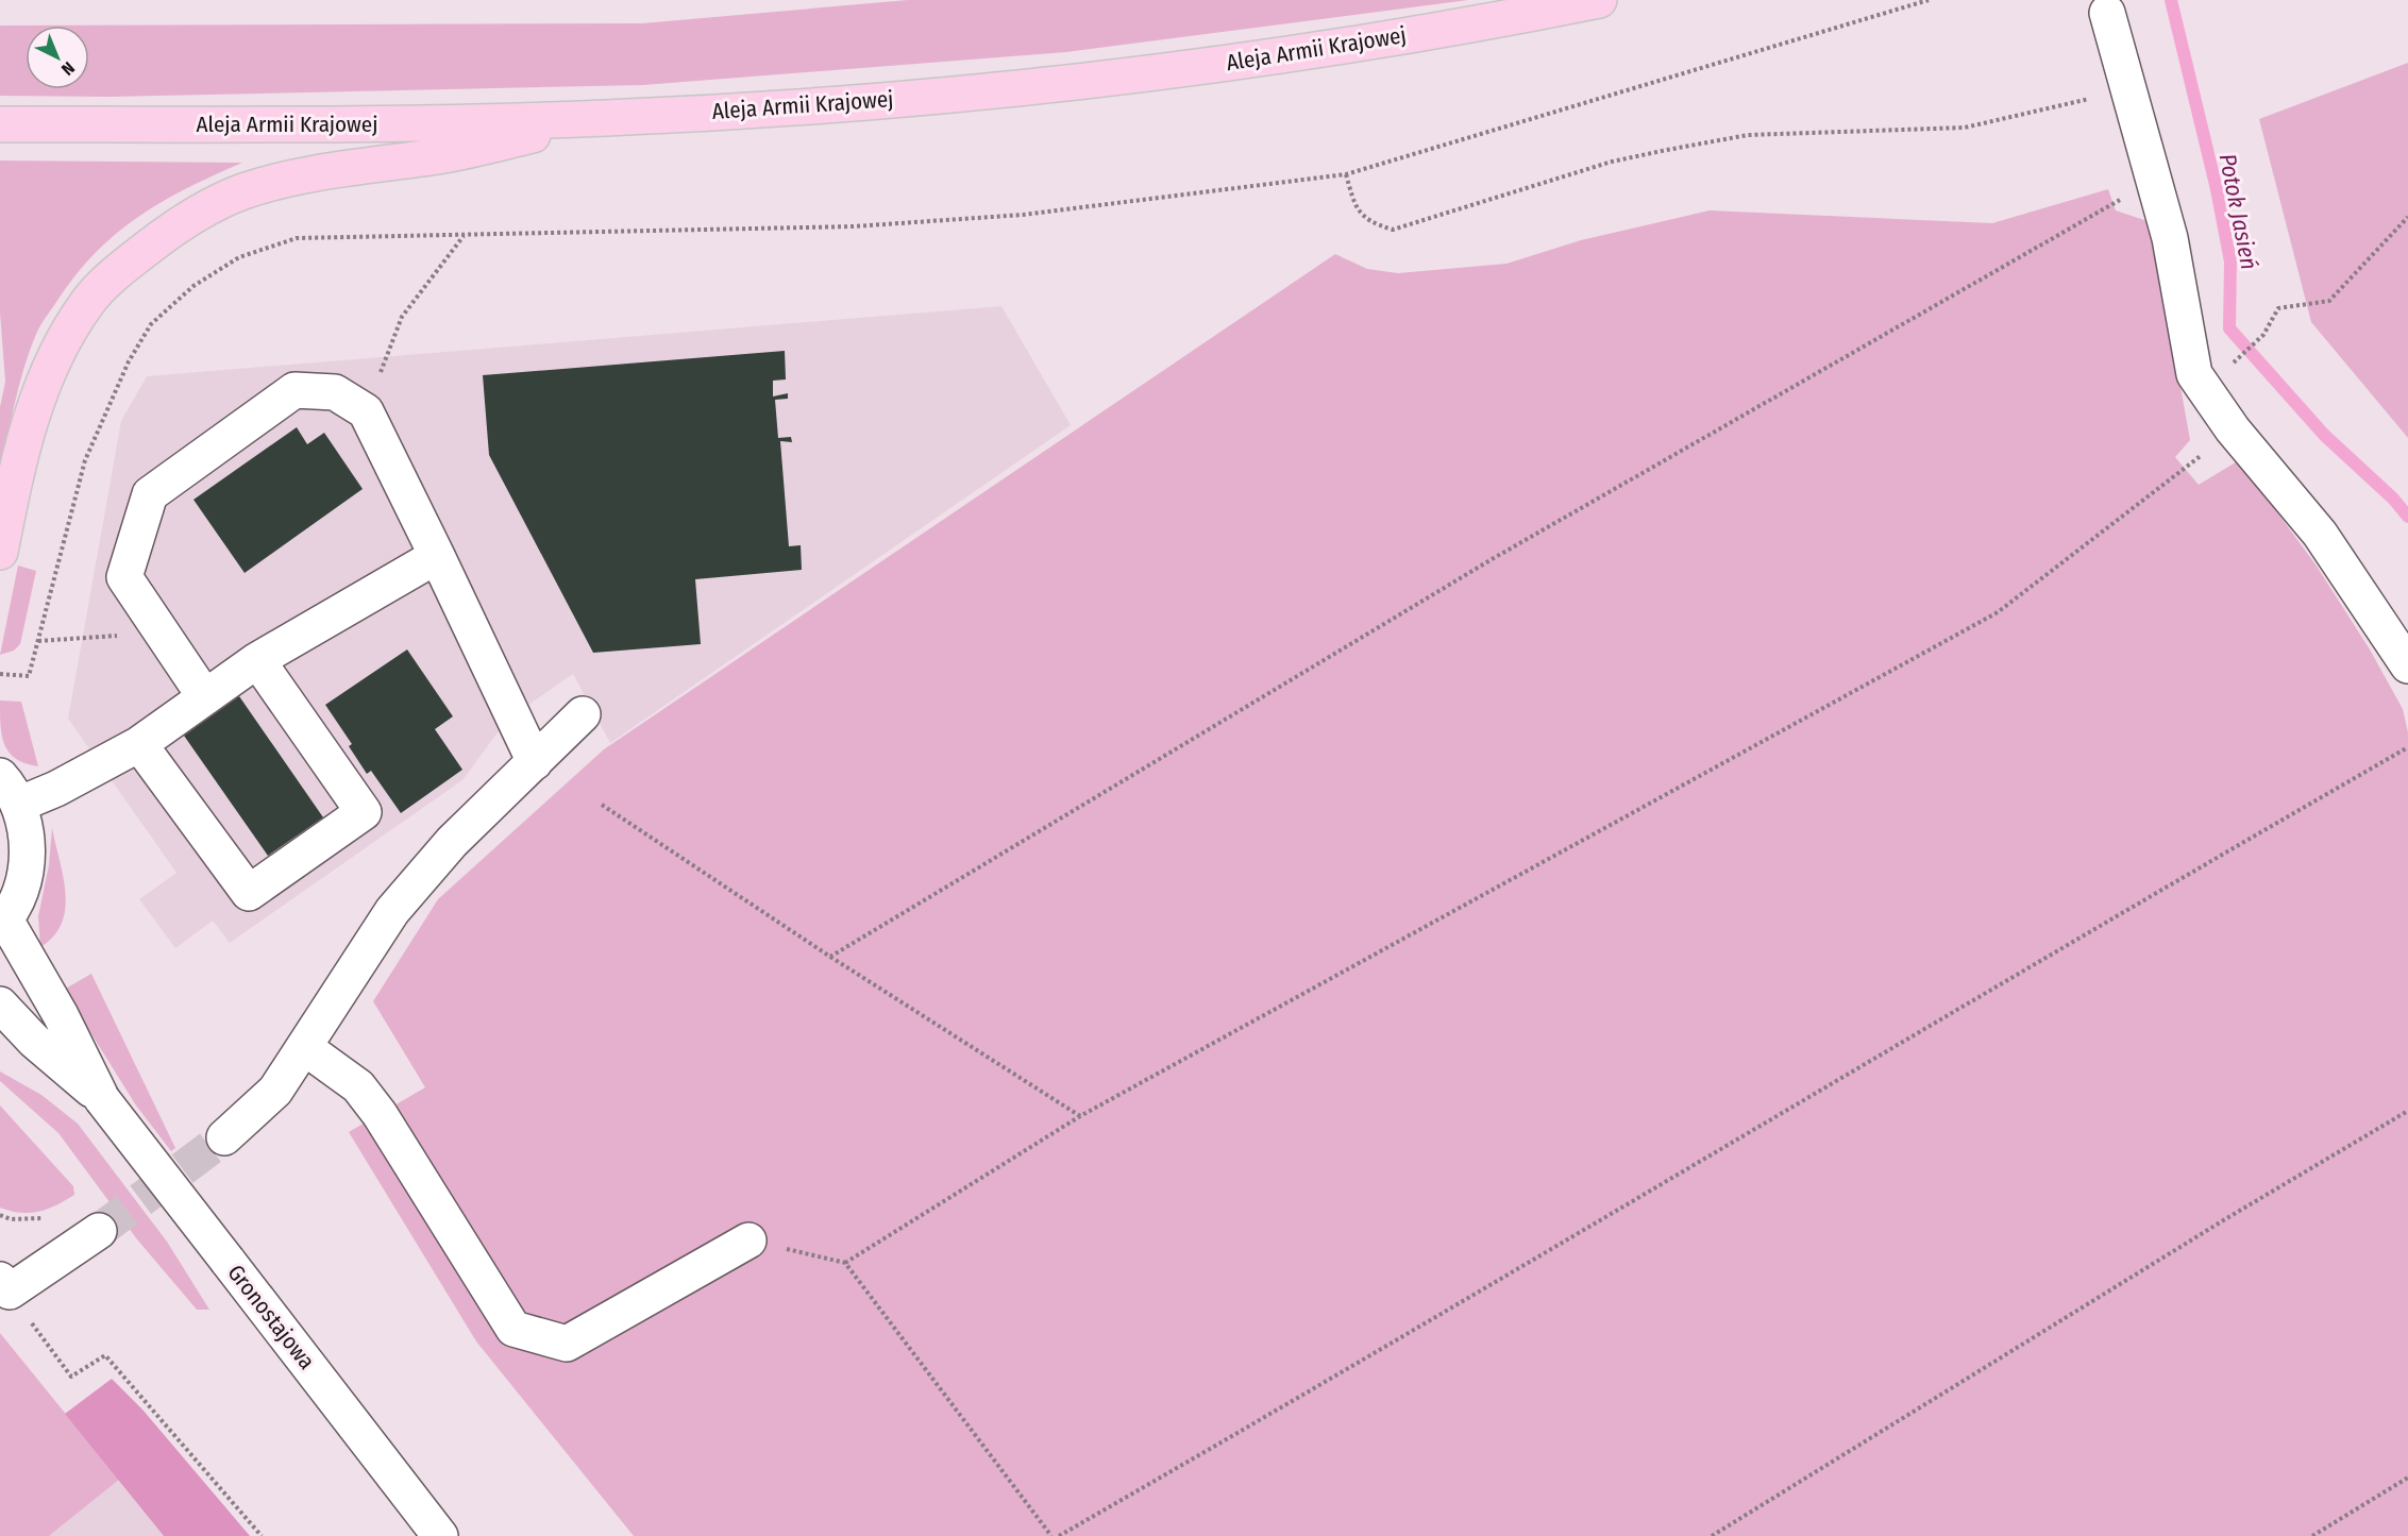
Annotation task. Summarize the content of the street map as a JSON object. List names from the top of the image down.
{
  "streets": {
    "main road": ["Aleja Armii Krajowej"],
    "street": ["Gronostajowa"]
  },
  "water": ["Potok Jasień"],
  "north": "bottom right"
}
